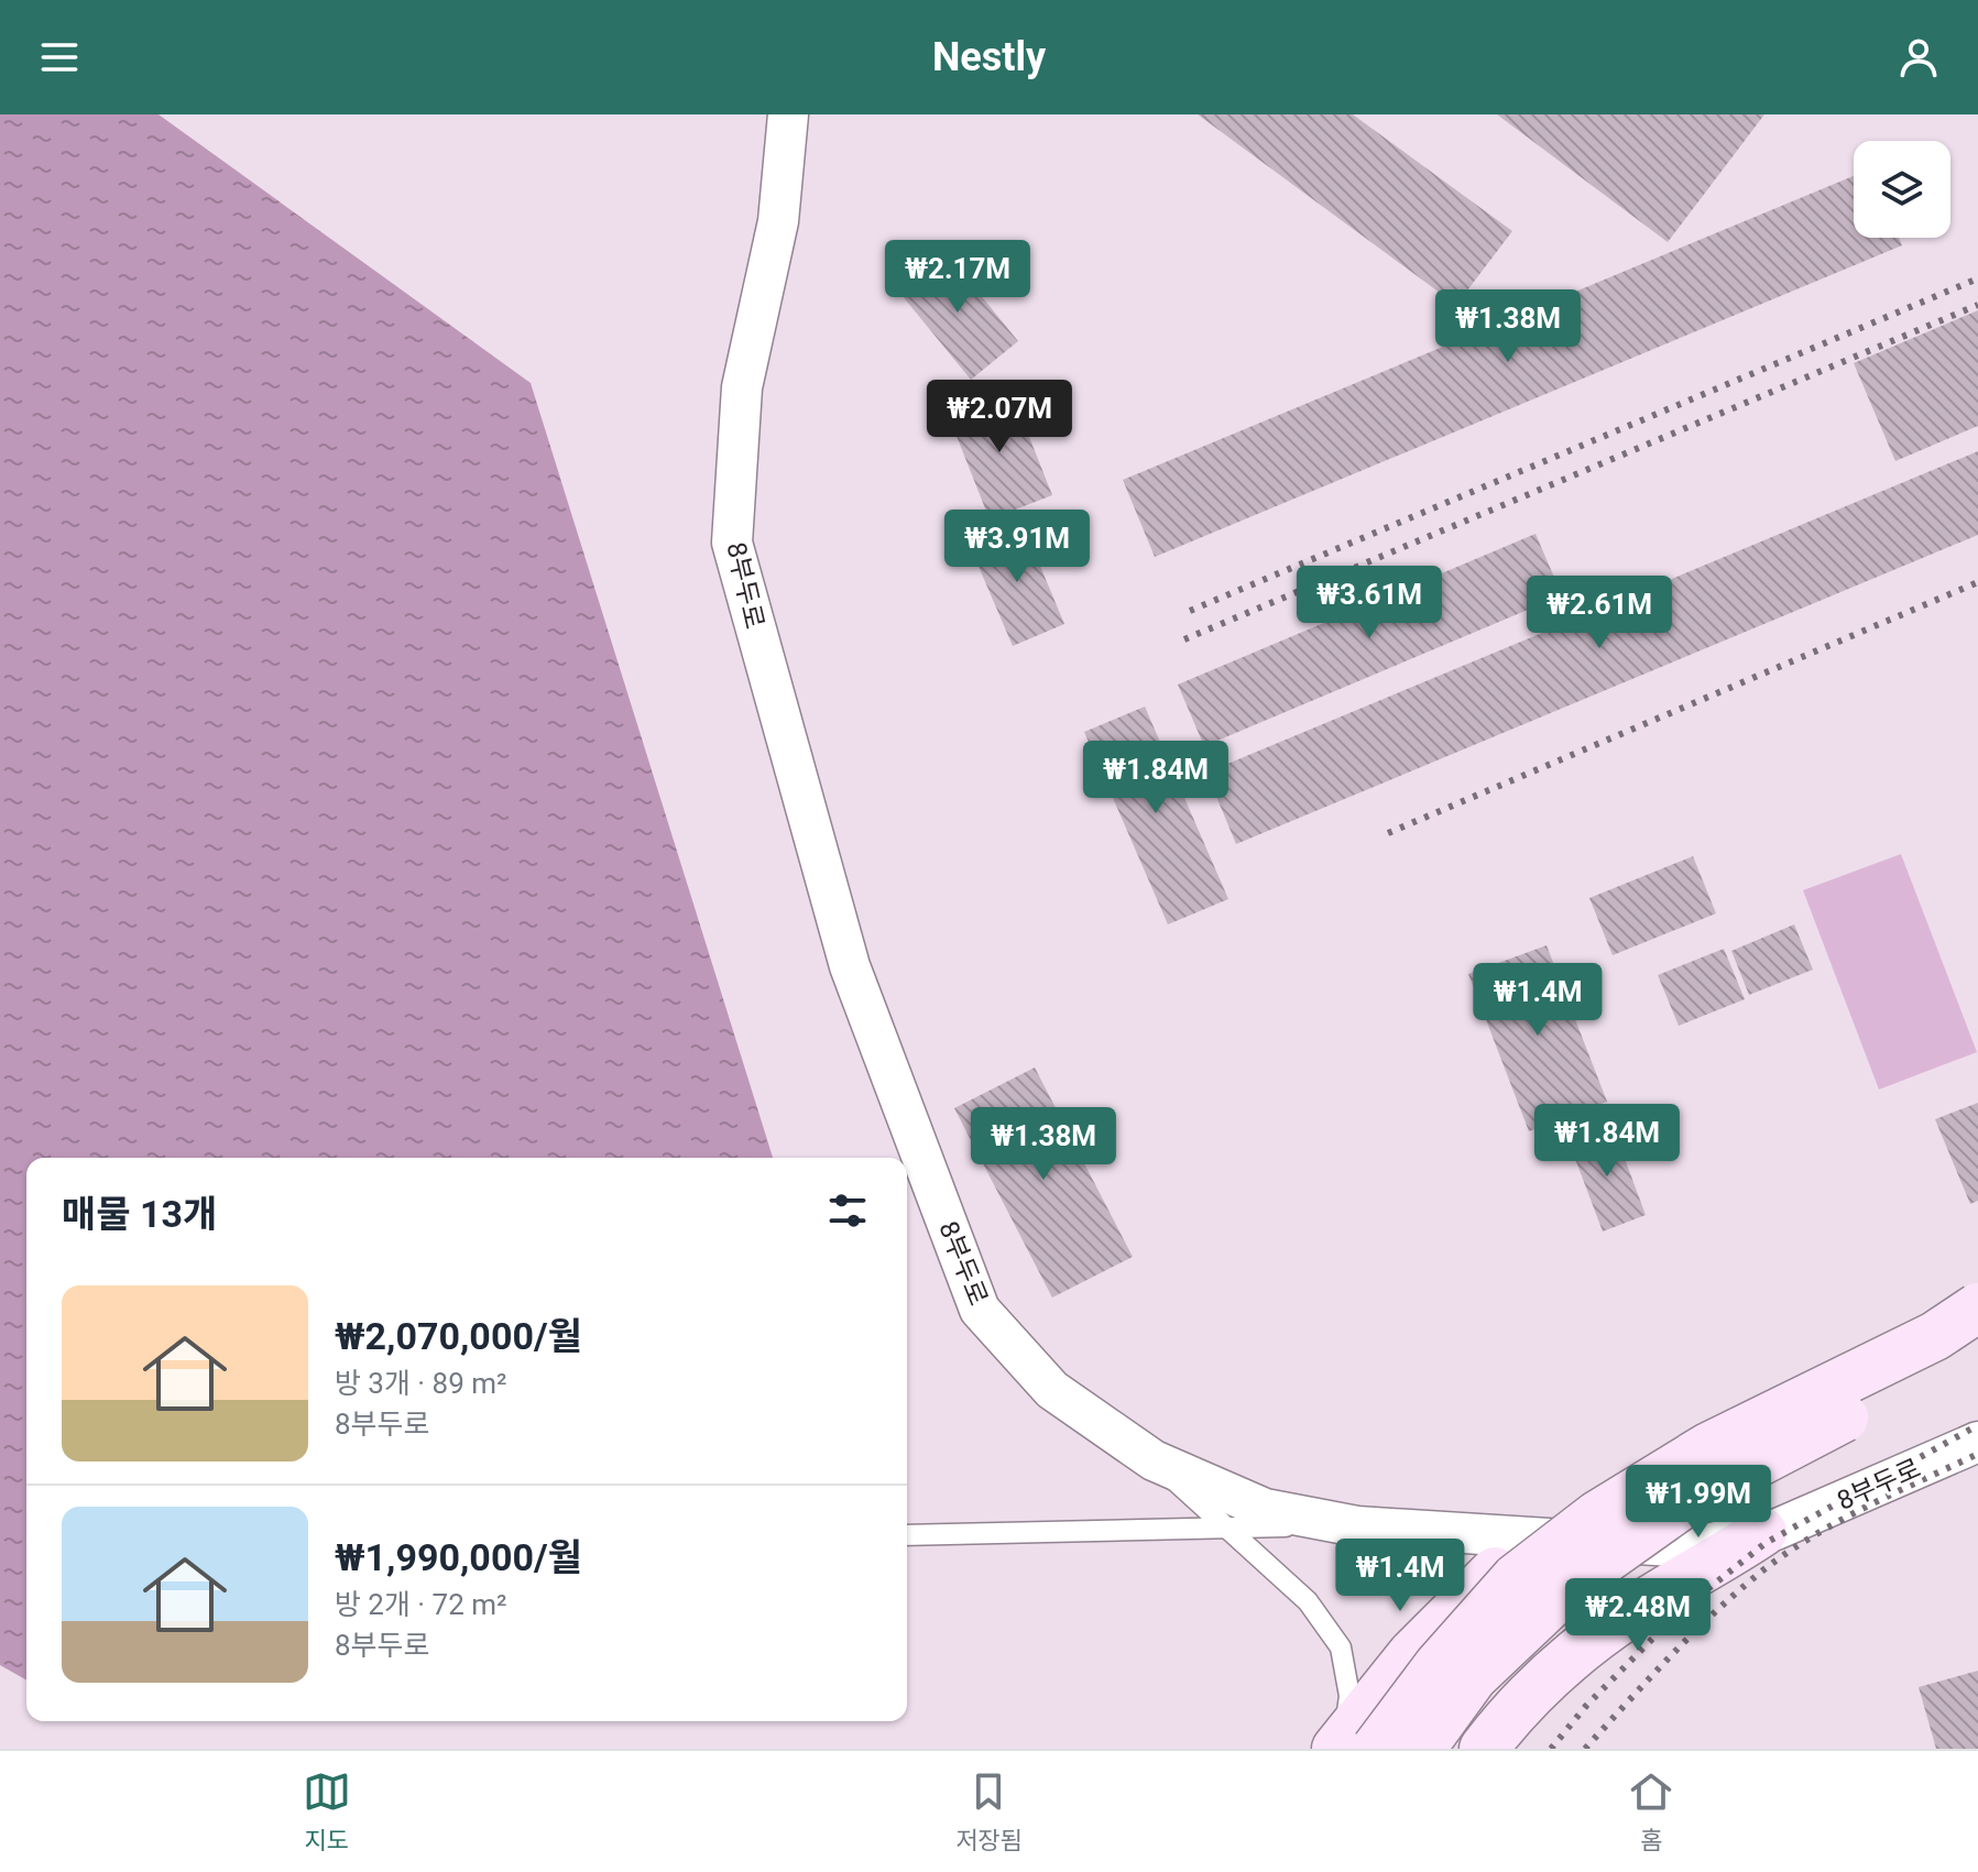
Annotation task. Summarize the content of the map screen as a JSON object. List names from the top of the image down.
{
  "streets": {
    "street": ["8부두로"]
  },
  "page": {
    "header": "Nestly",
    "price": [
      "₩2.17M",
      "₩1.38M",
      "₩2.07M",
      "₩3.91M",
      "₩3.61M",
      "₩2.61M",
      "₩1.84M",
      "₩1.4M",
      "₩1.84M",
      "₩1.38M",
      "₩1.99M",
      "₩1.4M",
      "₩2.48M"
    ],
    "heading": "매물 13개",
    "list": [
      {
        "name": "₩2,070,000/월",
        "note": "방 3개 · 89 m² · 8부두로"
      },
      {
        "name": "₩1,990,000/월",
        "note": "방 2개 · 72 m² · 8부두로"
      }
    ],
    "tabs": ["지도", "저장됨", "홈"]
  }
}
